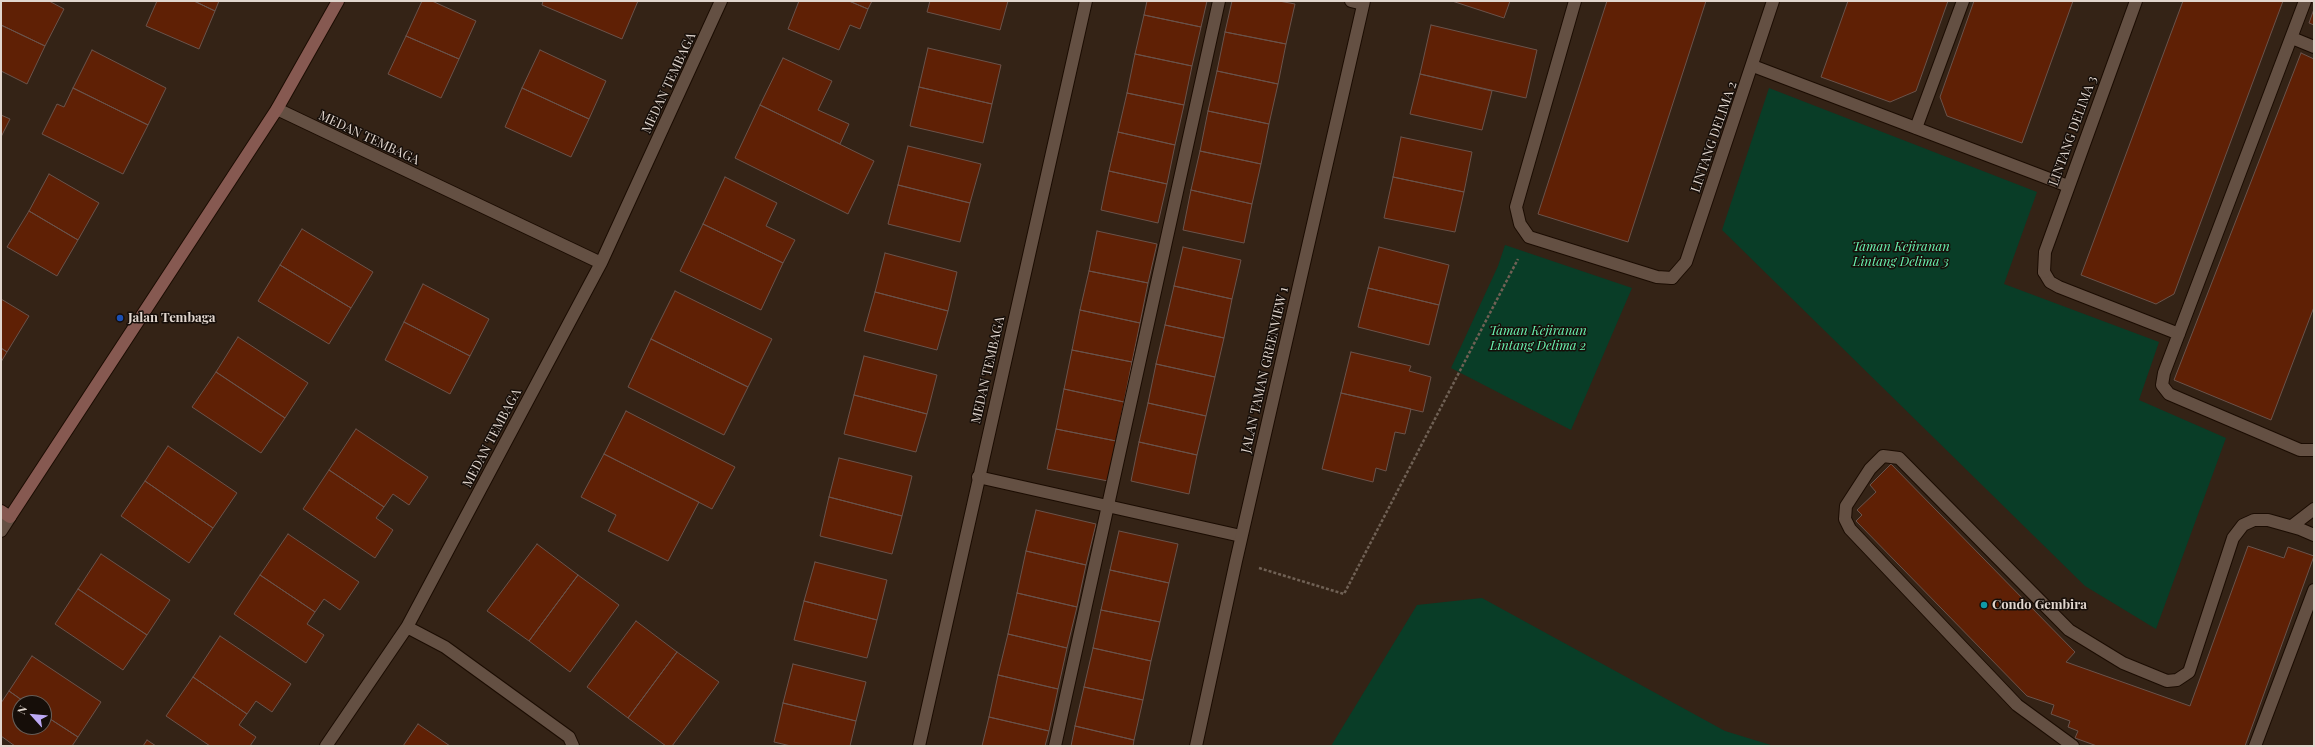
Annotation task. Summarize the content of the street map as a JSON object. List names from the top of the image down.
{
  "streets": {
    "street": [
      "MEDAN TEMBAGA",
      "LINTANG DELIMA 3",
      "LINTANG DELIMA 2",
      "JALAN TAMAN GREENVIEW 1"
    ]
  },
  "parks": ["Taman Kejiranan Lintang Delima 3", "Taman Kejiranan Lintang Delima 2"],
  "places": ["Jalan Tembaga", "Condo Gembira"],
  "north": "top left"
}
